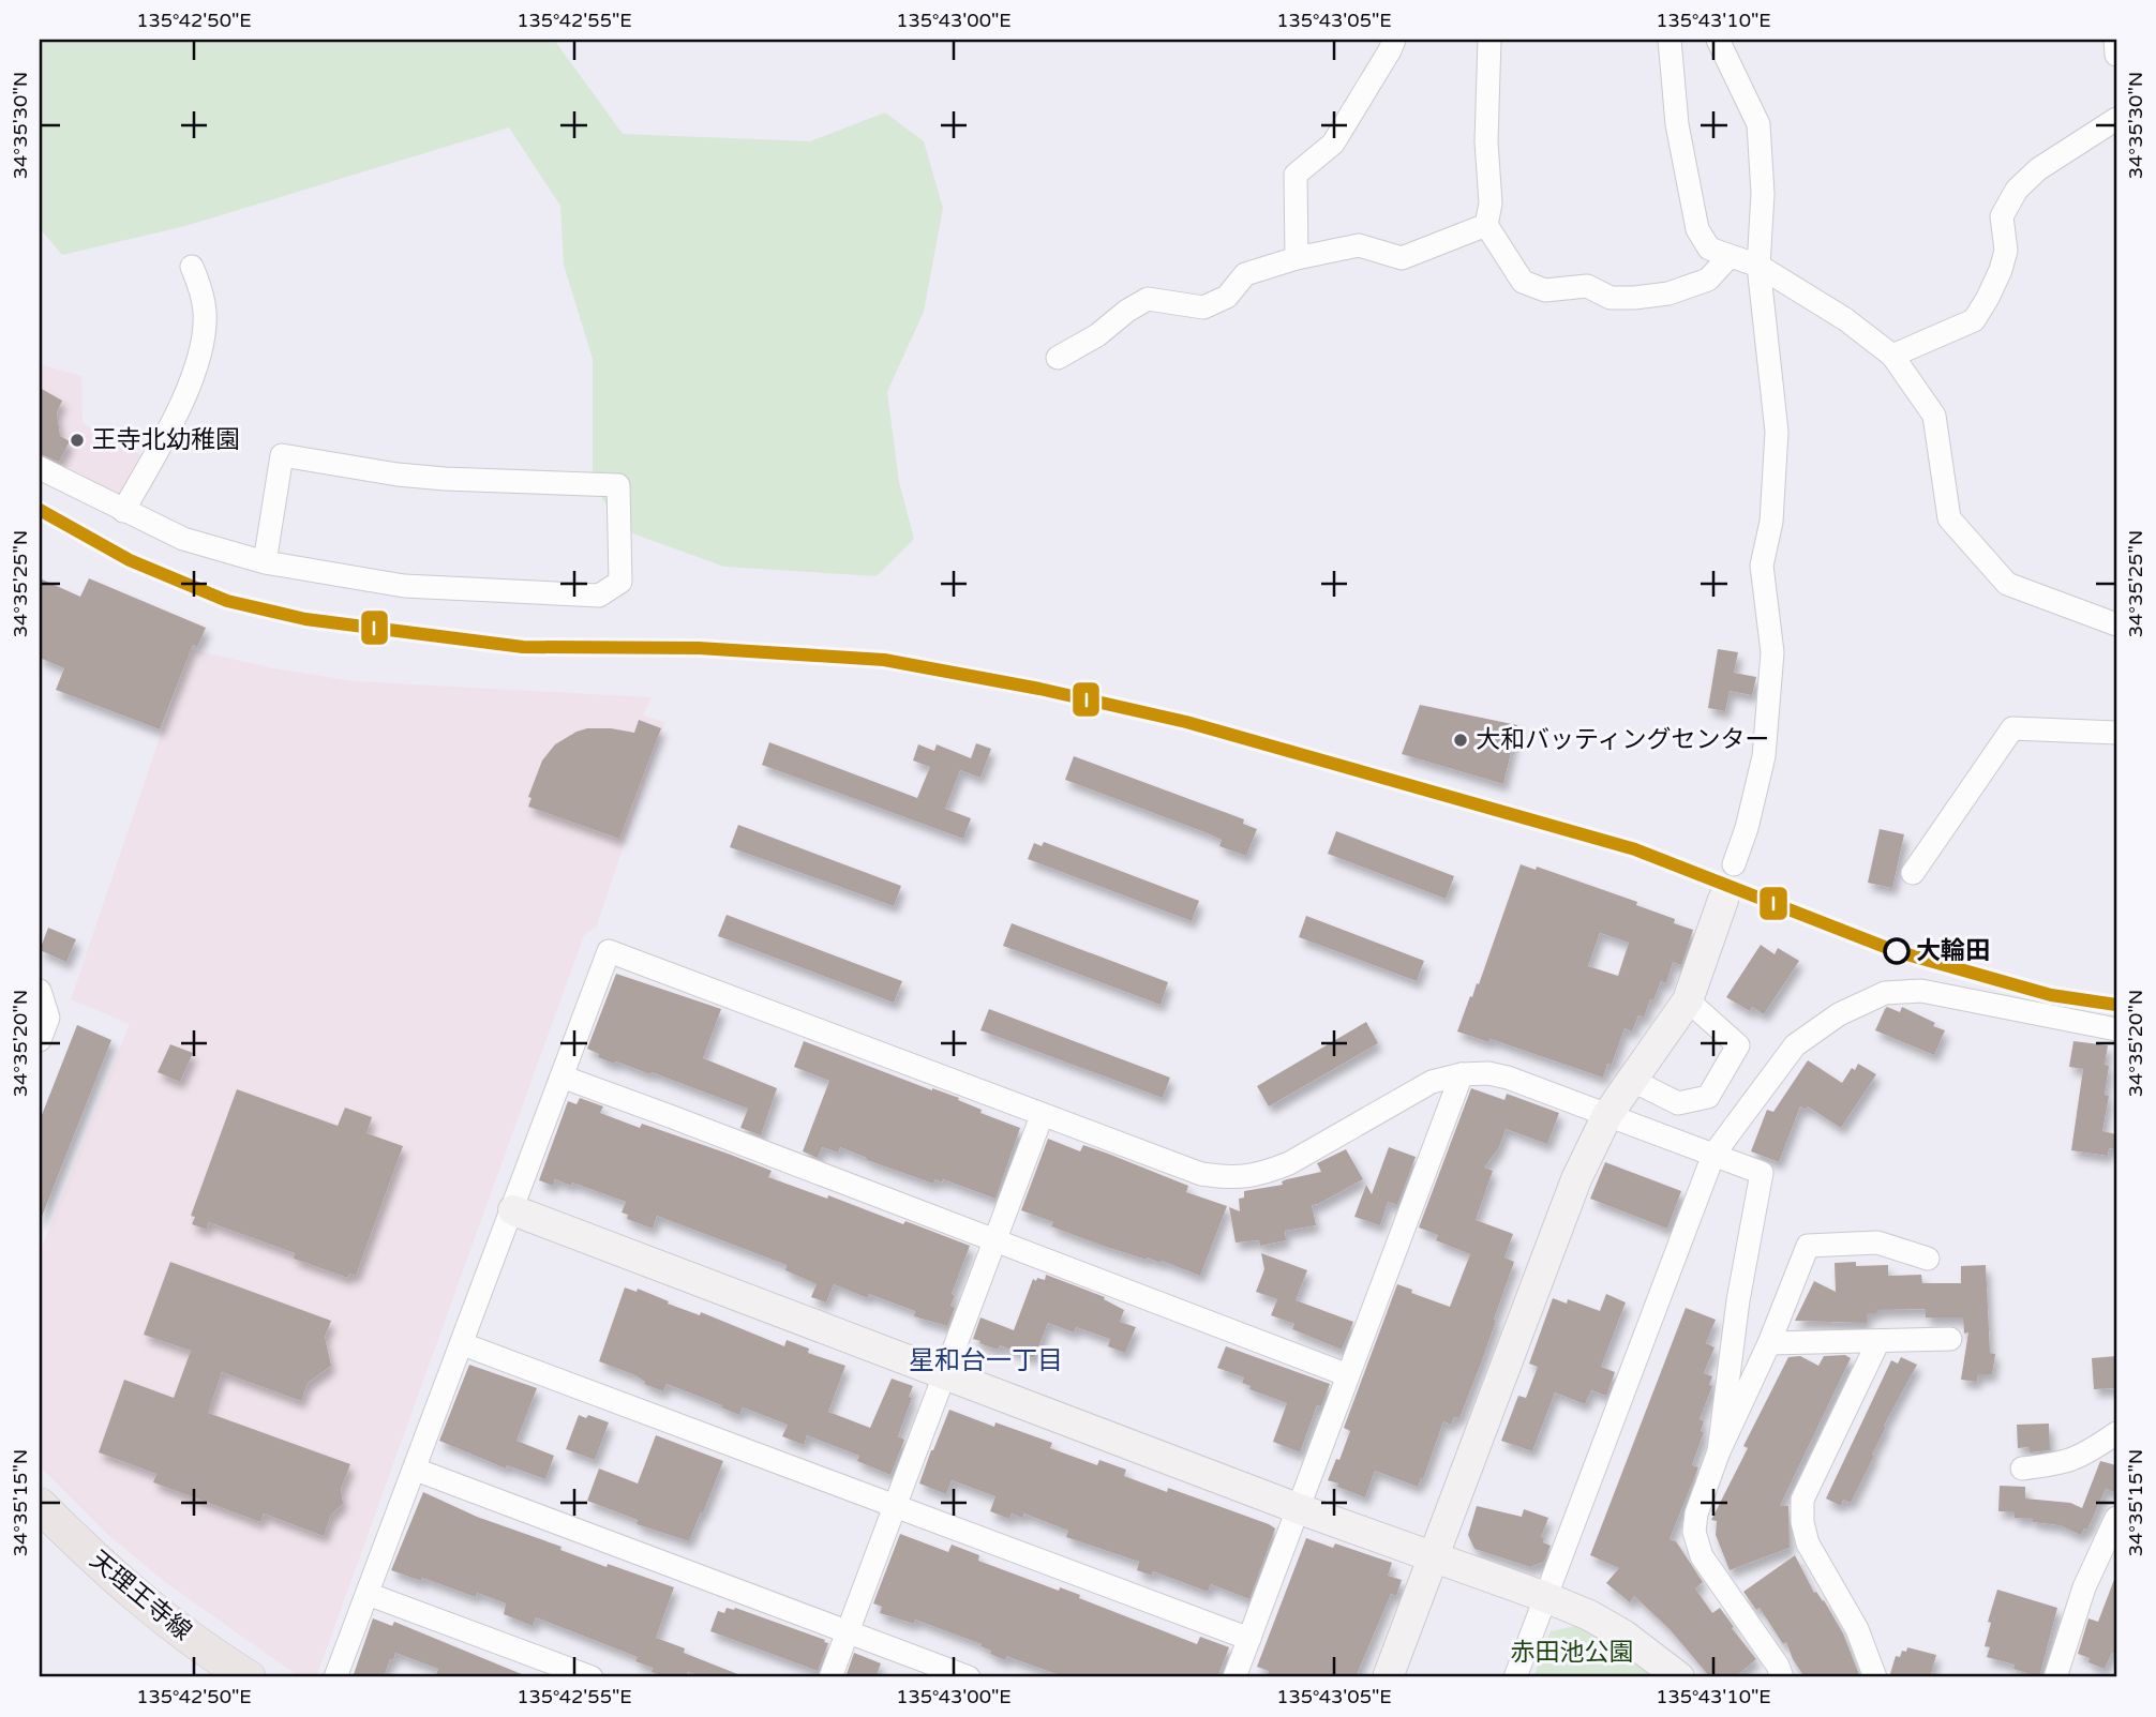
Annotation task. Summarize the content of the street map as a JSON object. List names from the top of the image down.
{
  "streets": {
    "main road": ["天理王寺線"]
  },
  "districts": ["星和台一丁目"],
  "parks": ["赤田池公園"],
  "places": ["王寺北幼稚園", "大和バッティングセンター", "大輪田"],
  "lines": ["transit line I"],
  "coordinates": [
    "135°42'50\"E",
    "135°42'55\"E",
    "135°43'00\"E",
    "135°43'05\"E",
    "135°43'10\"E",
    "34°35'30\"N",
    "34°35'25\"N",
    "34°35'20\"N",
    "34°35'15\"N"
  ]
}
